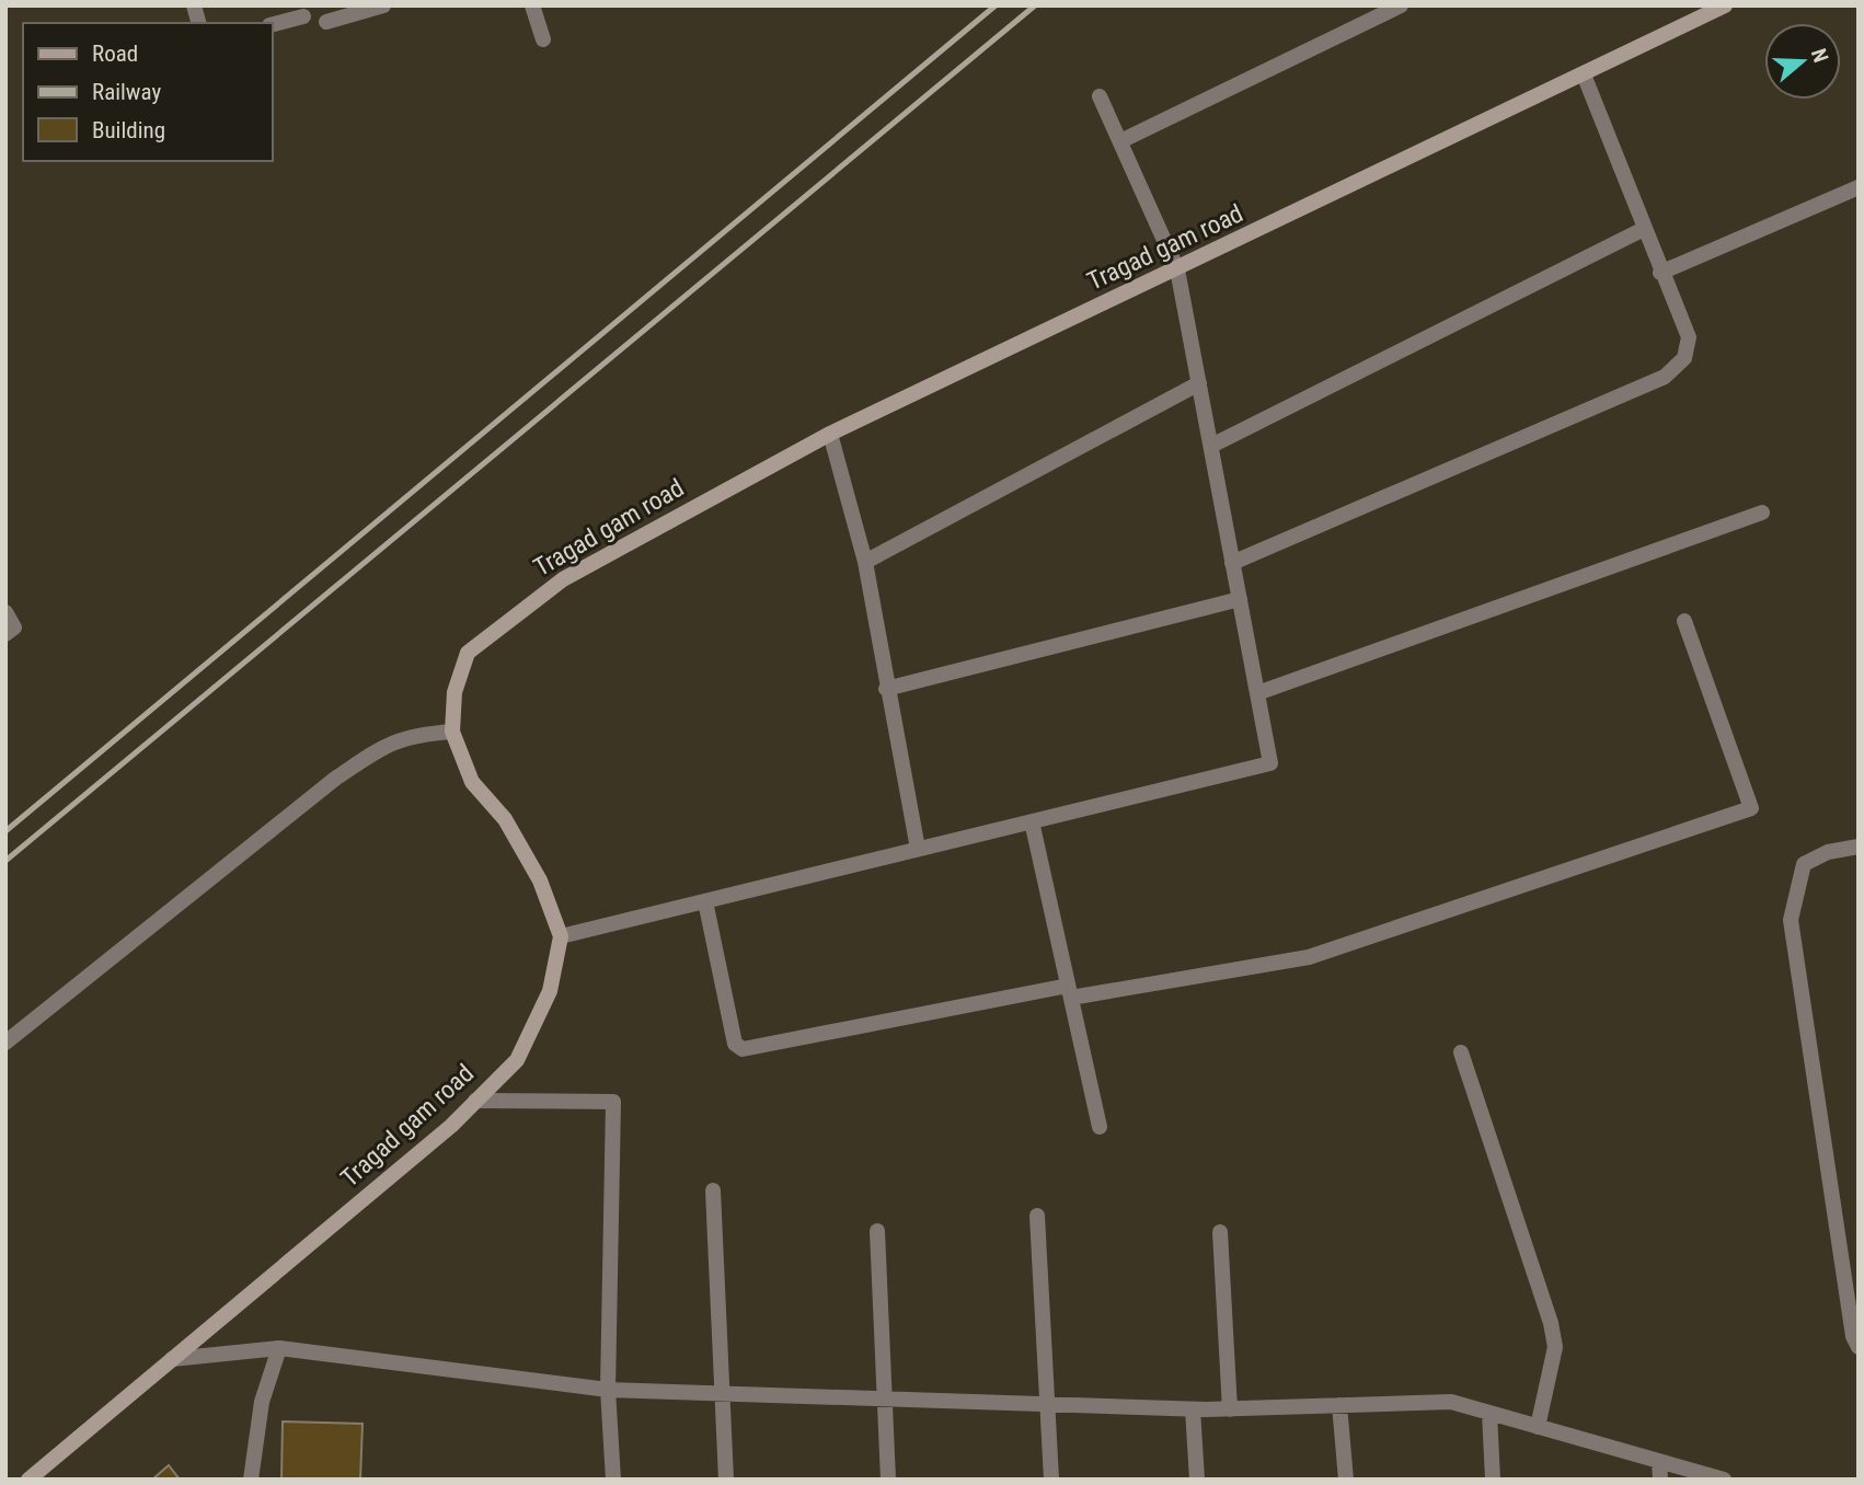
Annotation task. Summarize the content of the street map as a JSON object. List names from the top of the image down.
{
  "streets": {
    "street": ["Tragad gam road"]
  },
  "legend": ["Road", "Railway", "Building"],
  "north": "right"
}
